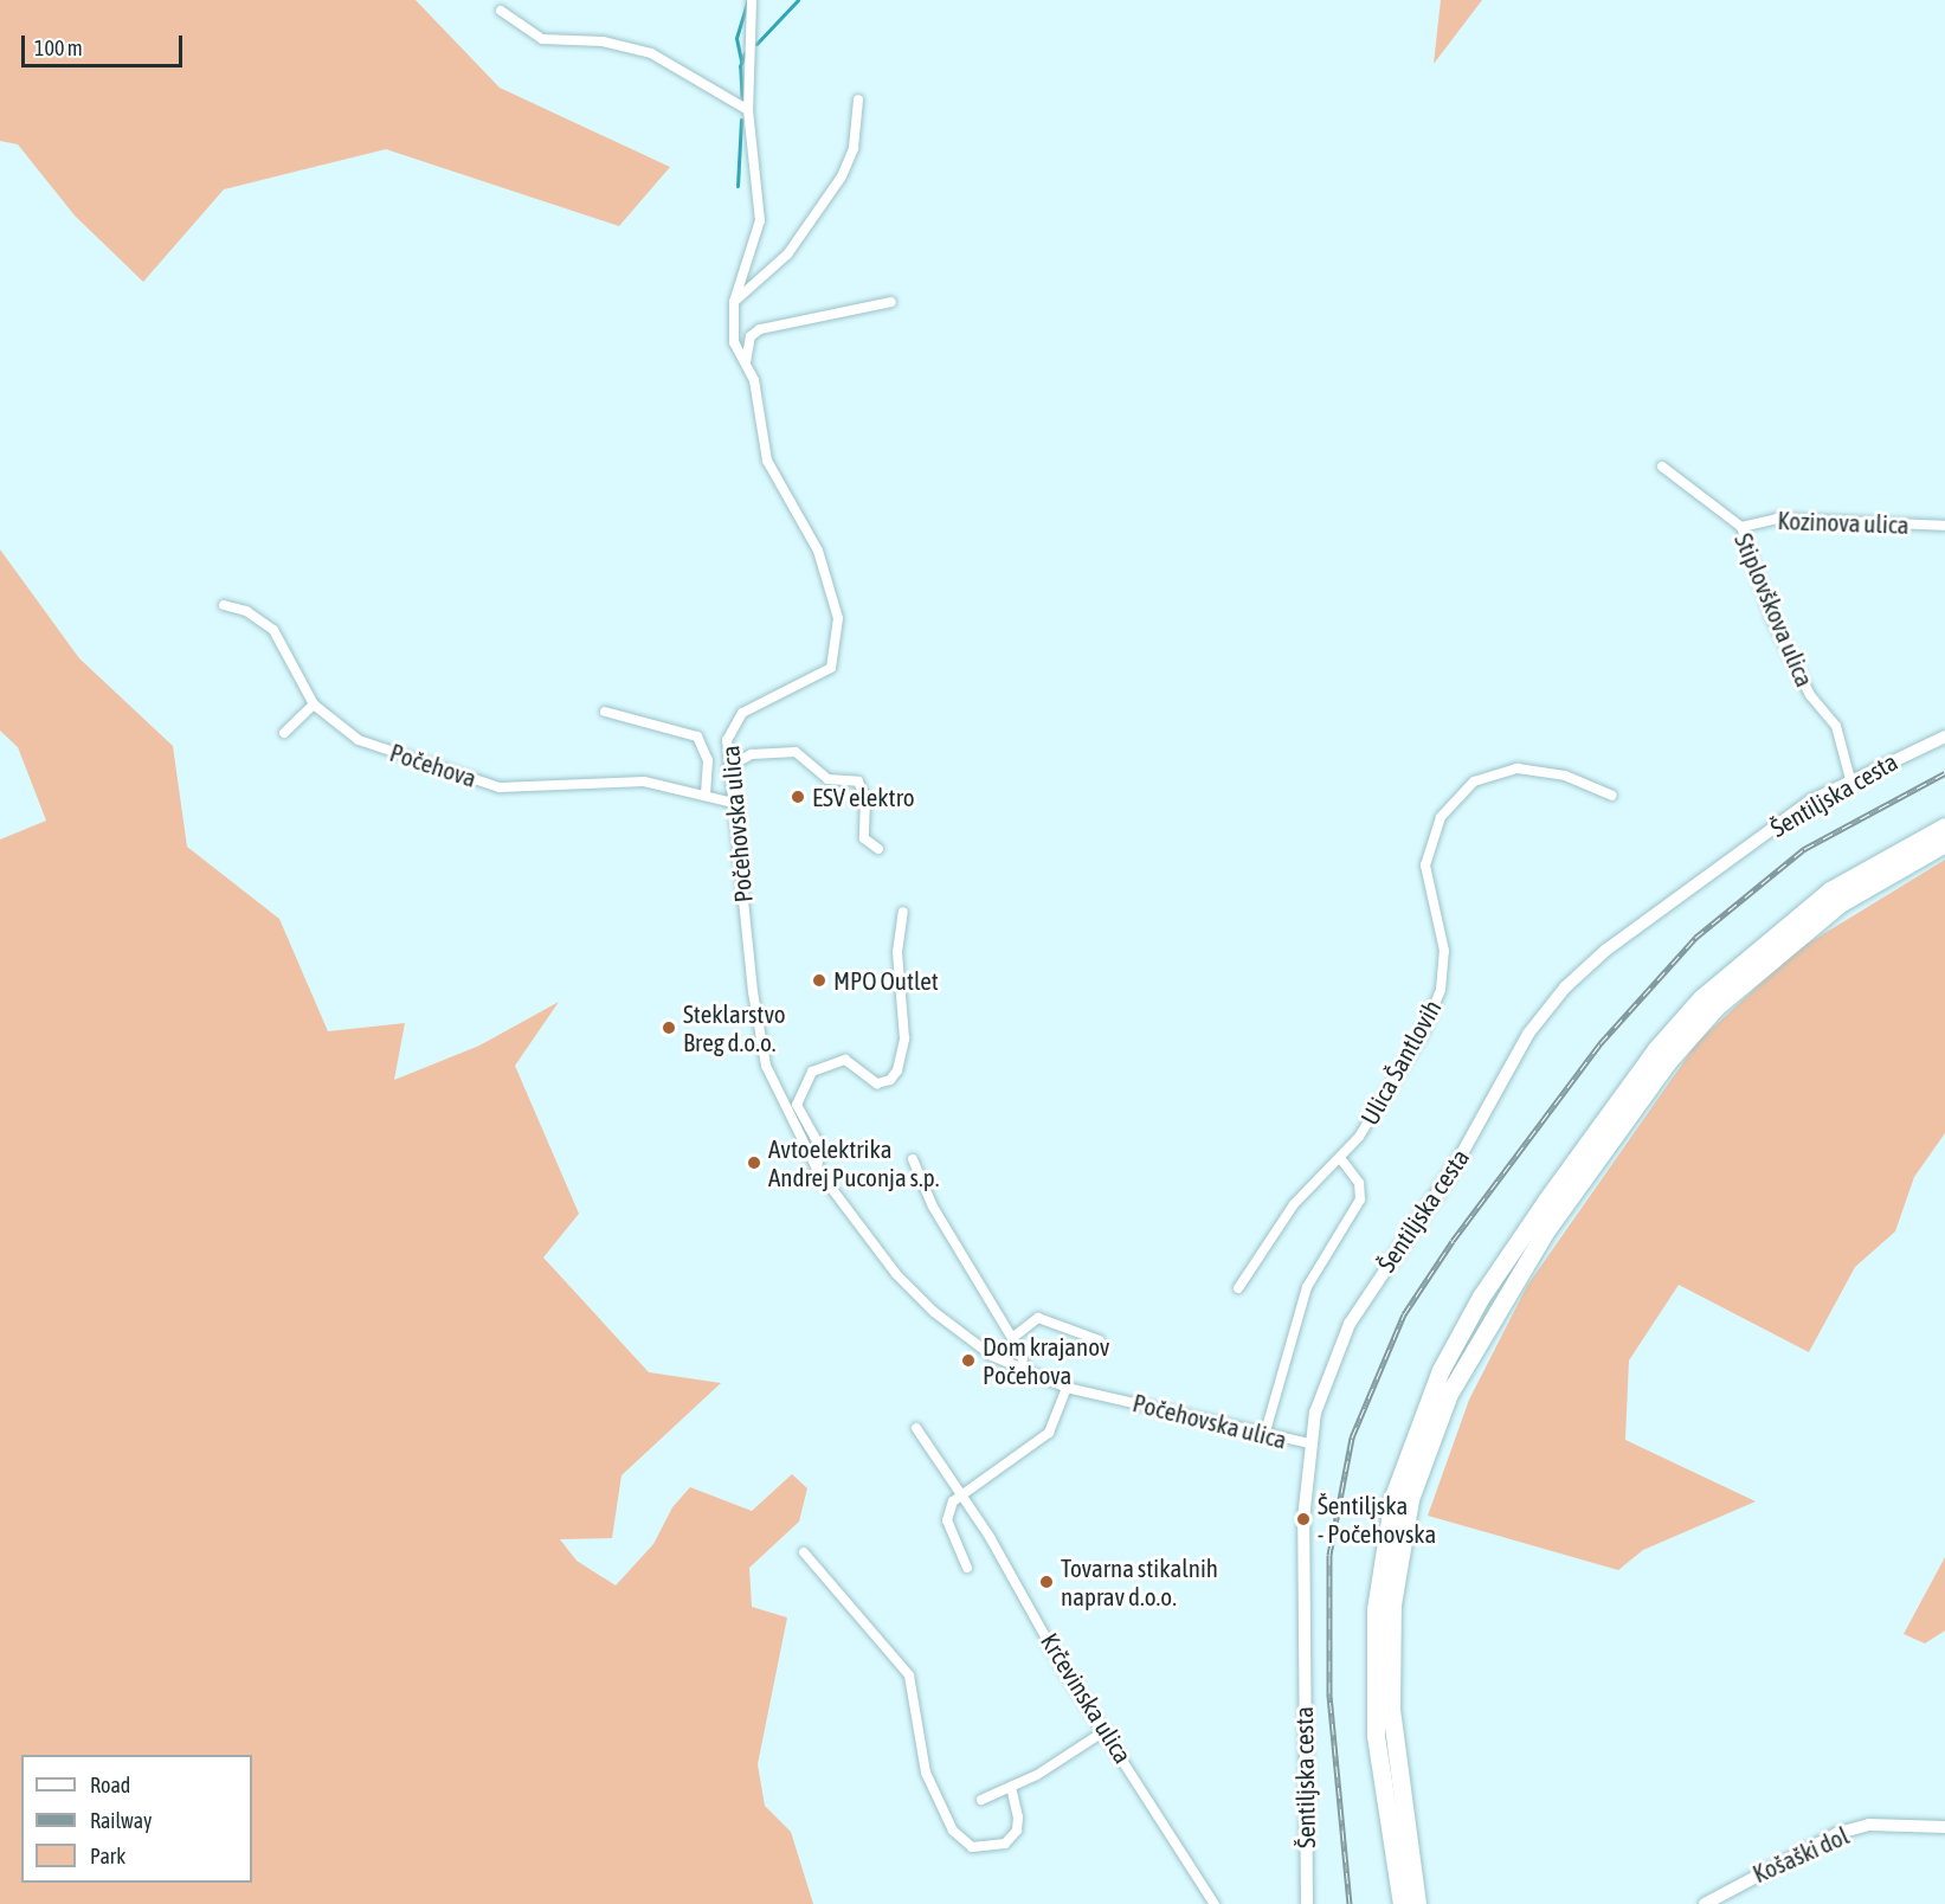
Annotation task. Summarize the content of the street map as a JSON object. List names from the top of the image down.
{
  "streets": {
    "street": [
      "Kozinova ulica",
      "Stiplovškova ulica",
      "Počehova",
      "Šentiljska cesta",
      "Počehovska ulica",
      "Ulica Šantlovih",
      "Krčevinska ulica",
      "Košaški dol"
    ]
  },
  "crossings": [
    ["Kozinova ulica", "Stiplovškova ulica"],
    ["Stiplovškova ulica", "Šentiljska cesta"],
    ["Počehova", "Počehovska ulica"],
    ["Šentiljska cesta", "Počehovska ulica"]
  ],
  "places": [
    "ESV elektro",
    "MPO Outlet",
    "Steklarstvo Breg d.o.o.",
    "Avtoelektrika Andrej Puconja s.p.",
    "Dom krajanov Počehova",
    "Šentiljska - Počehovska",
    "Tovarna stikalnih naprav d.o.o."
  ],
  "legend": ["Road", "Railway", "Park"],
  "scale_bar": "100 m"
}
